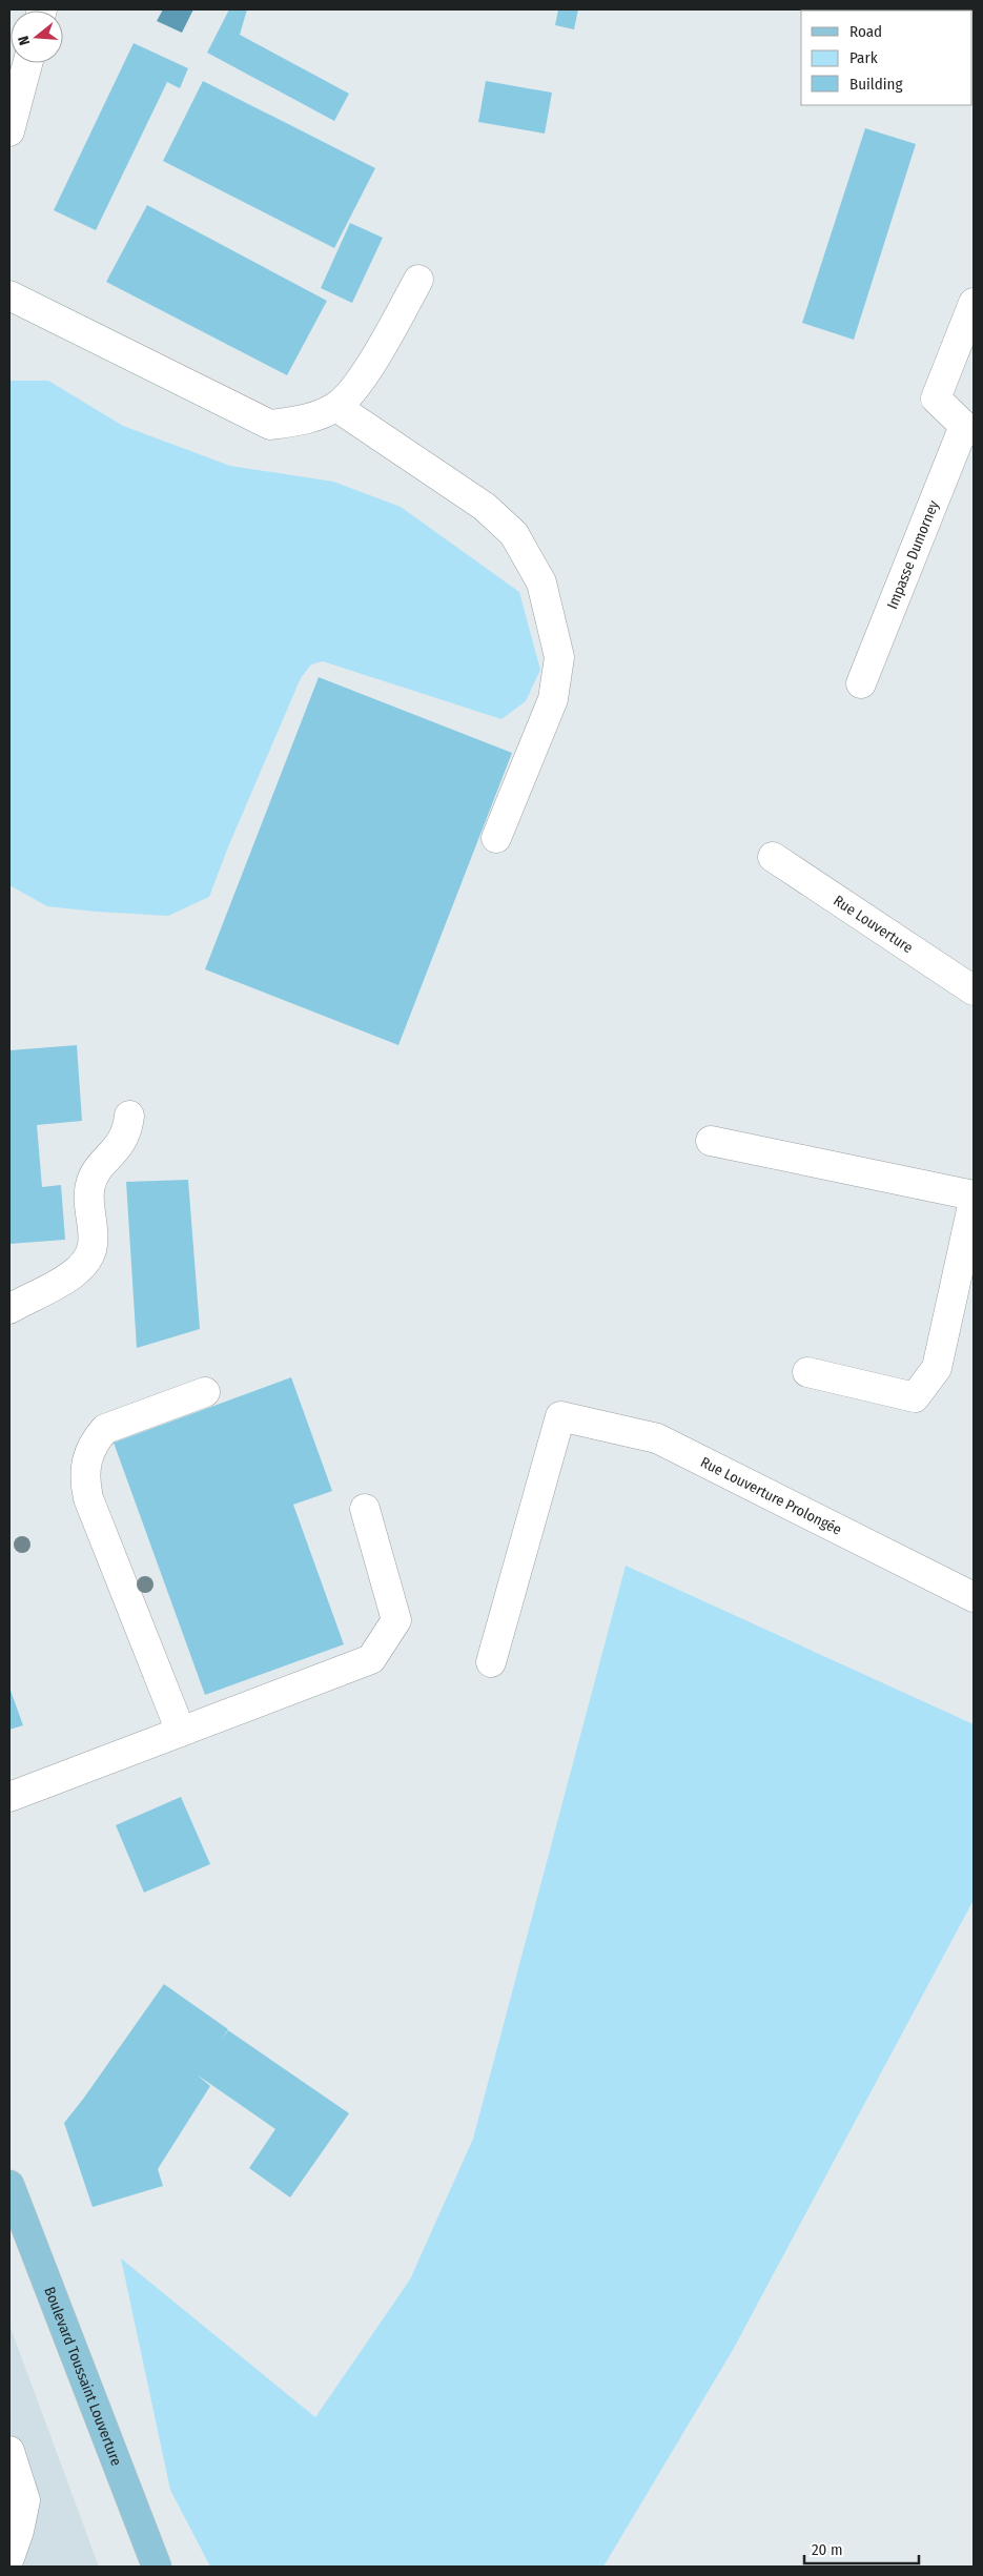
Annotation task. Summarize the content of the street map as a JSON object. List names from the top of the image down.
{
  "streets": {
    "main road": ["Boulevard Toussaint Louverture"],
    "street": ["Impasse Dumorney", "Rue Louverture", "Rue Louverture Prolongée"]
  },
  "legend": ["Road", "Park", "Building"],
  "scale_bar": "20 m",
  "north": "left"
}
